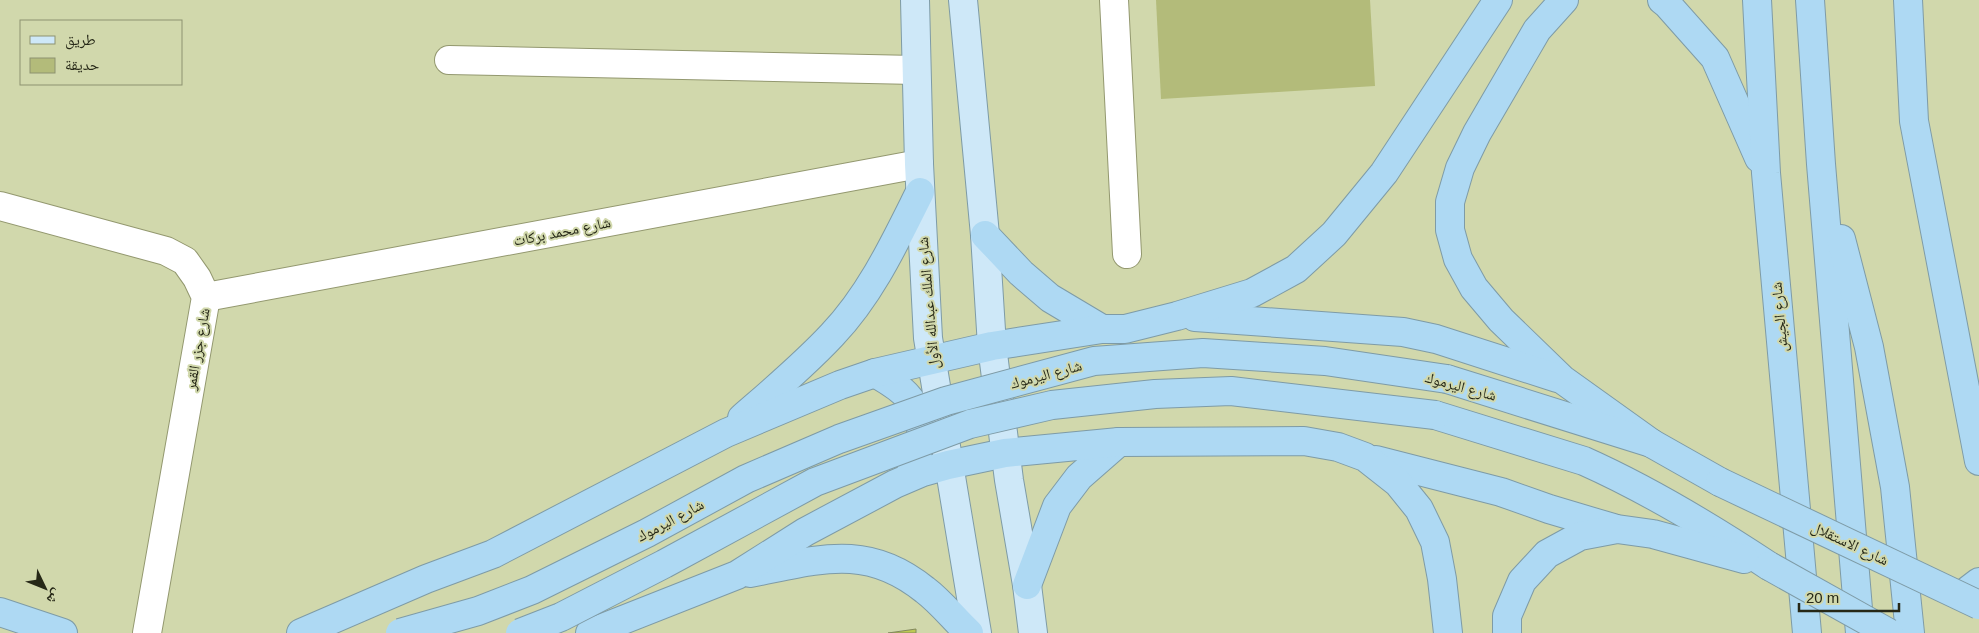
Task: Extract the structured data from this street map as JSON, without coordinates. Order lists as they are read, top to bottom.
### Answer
{
  "streets": {
    "highway": ["شارع الجيش", "شارع اليرموك", "شارع الاستقلال"],
    "main road": ["شارع الملك عبدالله الأول"],
    "street": ["شارع محمد بركات", "شارع جزر القمر"]
  },
  "crossings": [
    ["شارع محمد بركات", "شارع الملك عبدالله الأول"],
    ["شارع محمد بركات", "شارع جزر القمر"],
    ["شارع اليرموك", "شارع الاستقلال"]
  ],
  "legend": ["طريق", "حديقة"],
  "scale_bar": "20 m",
  "north": "bottom right"
}
